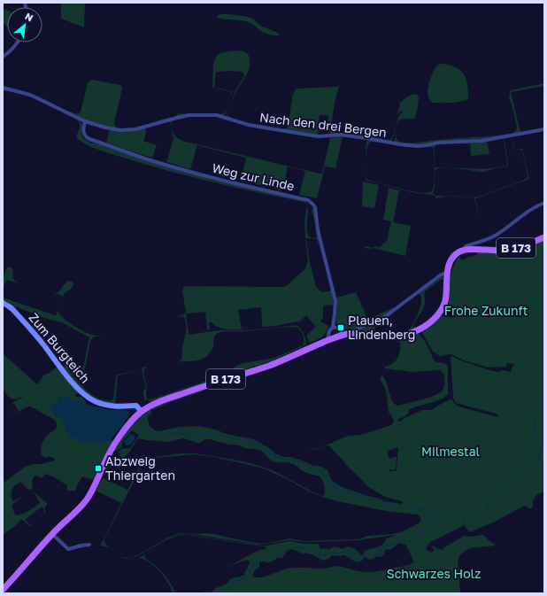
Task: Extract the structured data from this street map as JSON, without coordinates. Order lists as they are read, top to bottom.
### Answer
{
  "streets": {
    "main road": ["B 173"],
    "street": ["Nach den drei Bergen", "Weg zur Linde", "Zum Burgteich"]
  },
  "crossings": [
    ["Nach den drei Bergen", "Weg zur Linde"],
    ["Weg zur Linde", "B 173"],
    ["B 173", "Zum Burgteich"]
  ],
  "parks": ["Frohe Zukunft", "Milmestal", "Schwarzes Holz"],
  "places": {
    "transit": ["Plauen, Lindenberg", "Abzweig Thiergarten"]
  },
  "north": "top right"
}
